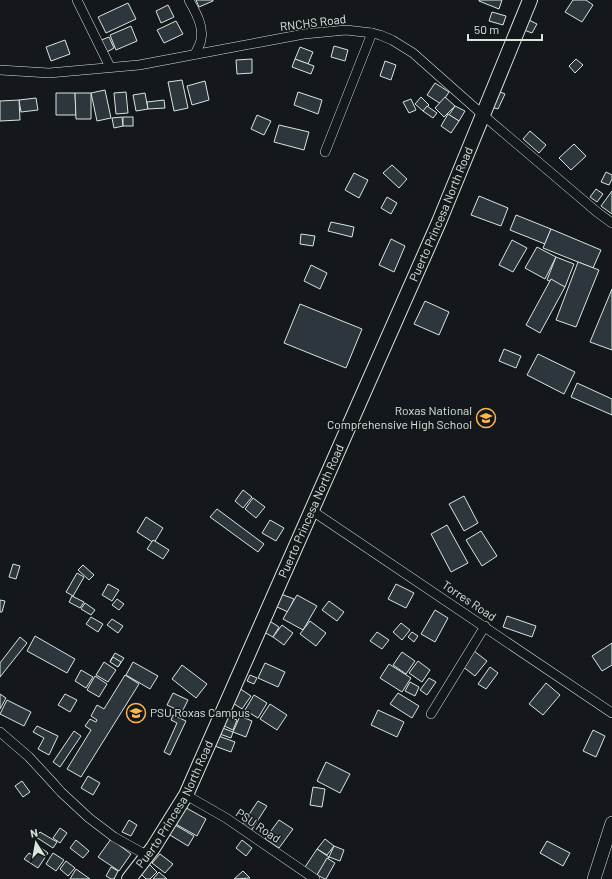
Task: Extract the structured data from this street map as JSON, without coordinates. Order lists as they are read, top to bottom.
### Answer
{
  "streets": {
    "main road": ["Puerto Princesa North Road"],
    "street": ["RNCHS Road", "Torres Road", "PSU Road"]
  },
  "crossings": [
    ["RNCHS Road", "Puerto Princesa North Road"],
    ["Puerto Princesa North Road", "Torres Road"],
    ["Puerto Princesa North Road", "PSU Road"]
  ],
  "places": {
    "school or university": ["Roxas National Comprehensive High School", "PSU Roxas Campus"]
  },
  "scale_bar": "50 m",
  "north": "top"
}
